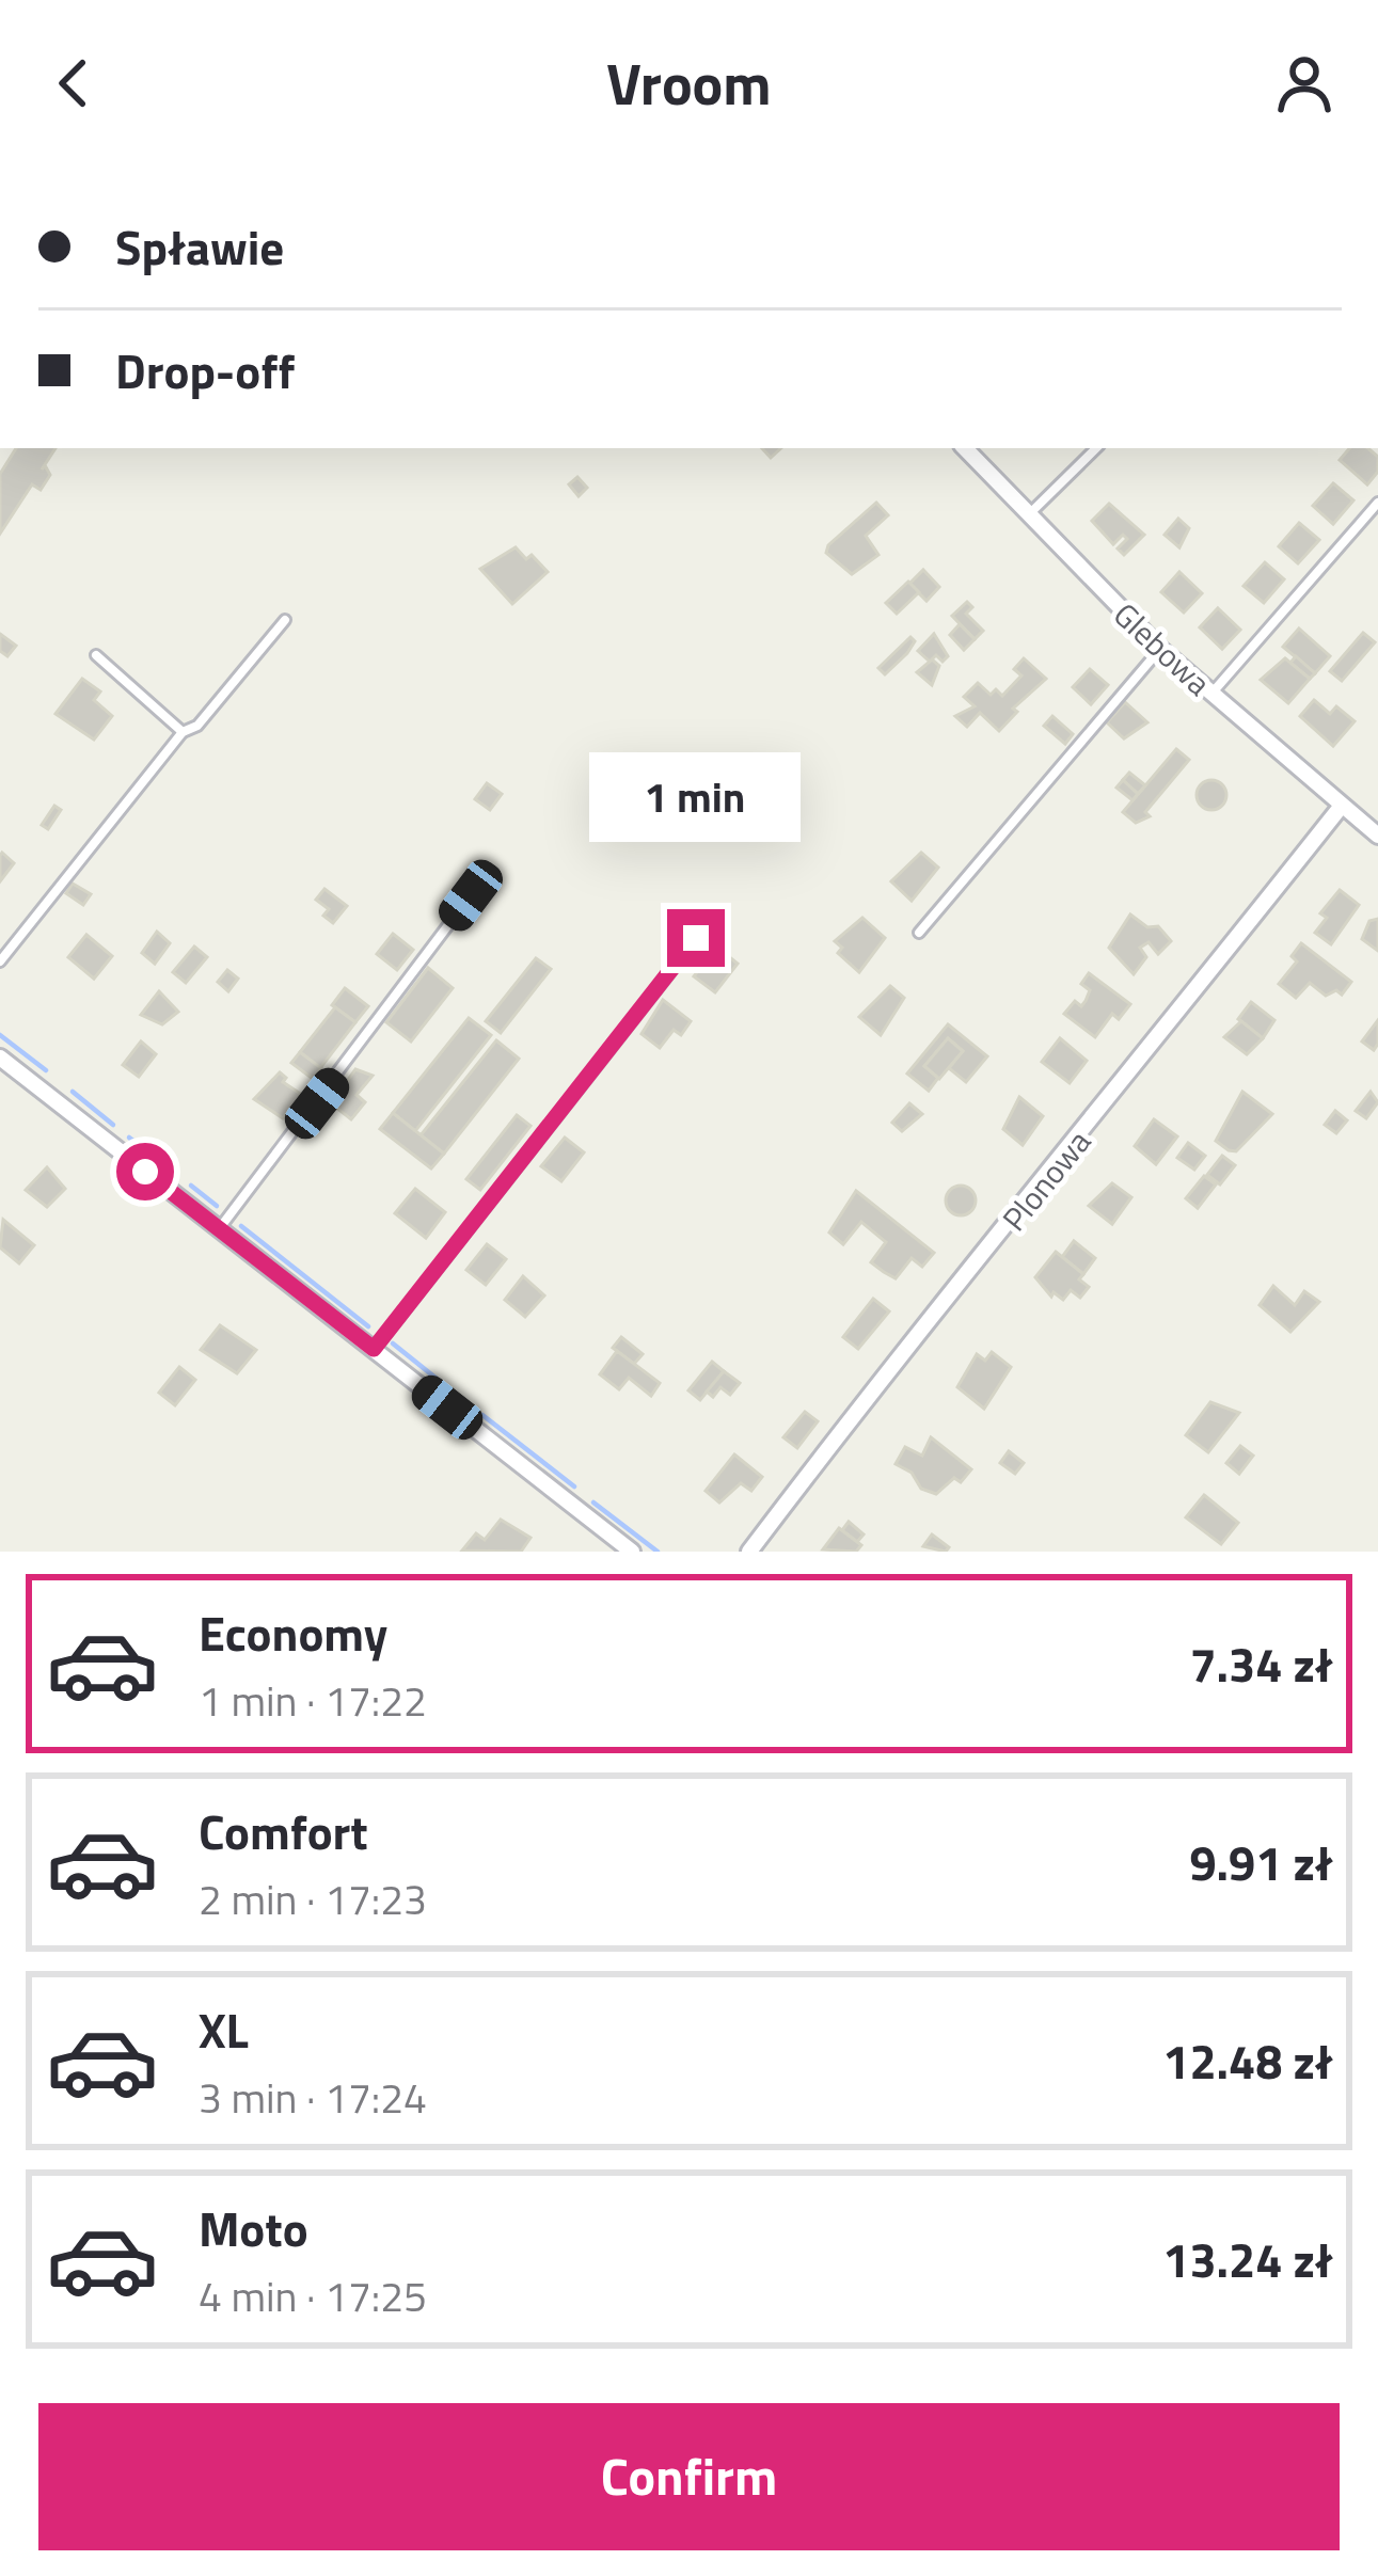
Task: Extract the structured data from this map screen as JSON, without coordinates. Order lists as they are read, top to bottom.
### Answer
{
  "streets": {
    "street": ["Glebowa", "Plonowa"]
  },
  "crossings": [
    ["Glebowa", "Plonowa"]
  ],
  "page": {
    "header": "Vroom",
    "banner": ["Spławie", "Drop-off"],
    "bubble": "1 min",
    "list": [
      {
        "name": "Economy",
        "note": "1 min · 17:22",
        "value": "7.34 zł"
      },
      {
        "name": "Comfort",
        "note": "2 min · 17:23",
        "value": "9.91 zł"
      },
      {
        "name": "XL",
        "note": "3 min · 17:24",
        "value": "12.48 zł"
      },
      {
        "name": "Moto",
        "note": "4 min · 17:25",
        "value": "13.24 zł"
      }
    ],
    "buttons": "Confirm"
  }
}
